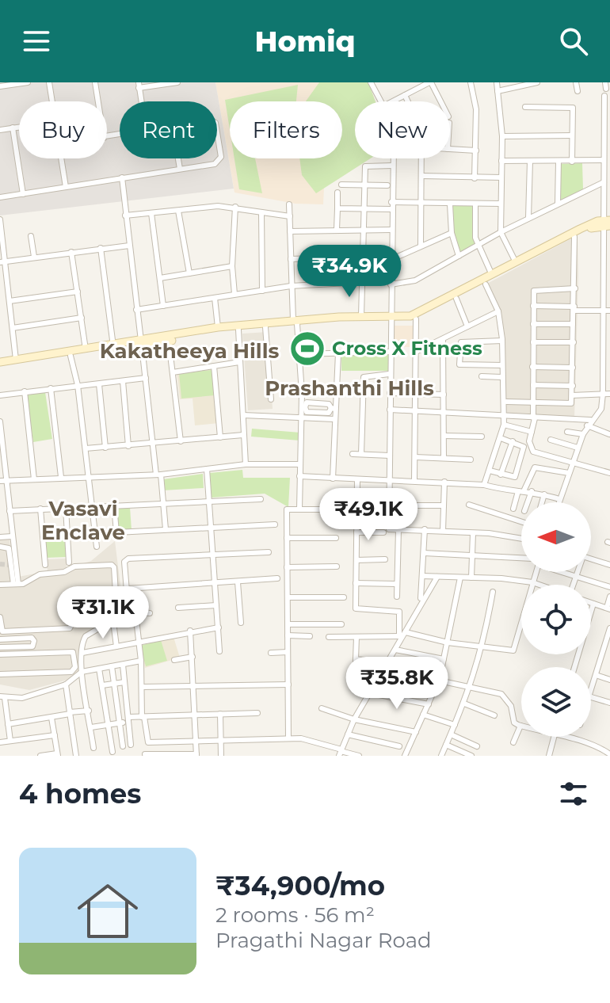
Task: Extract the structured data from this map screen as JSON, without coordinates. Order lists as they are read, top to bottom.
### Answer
{
  "districts": ["Kakatheeya Hills", "Prashanthi Hills", "Vasavi Enclave"],
  "places": {
    "sports": ["Cross X Fitness"]
  },
  "north": "left",
  "page": {
    "header": "Homiq",
    "chip": [
      "Buy",
      "Rent",
      "Filters",
      "New"
    ],
    "price": [
      "₹34.9K",
      "₹49.1K",
      "₹31.1K",
      "₹35.8K"
    ],
    "heading": "4 homes",
    "list": [
      {
        "name": "₹34,900/mo",
        "note": "2 rooms · 56 m² · Pragathi Nagar Road"
      }
    ]
  }
}
